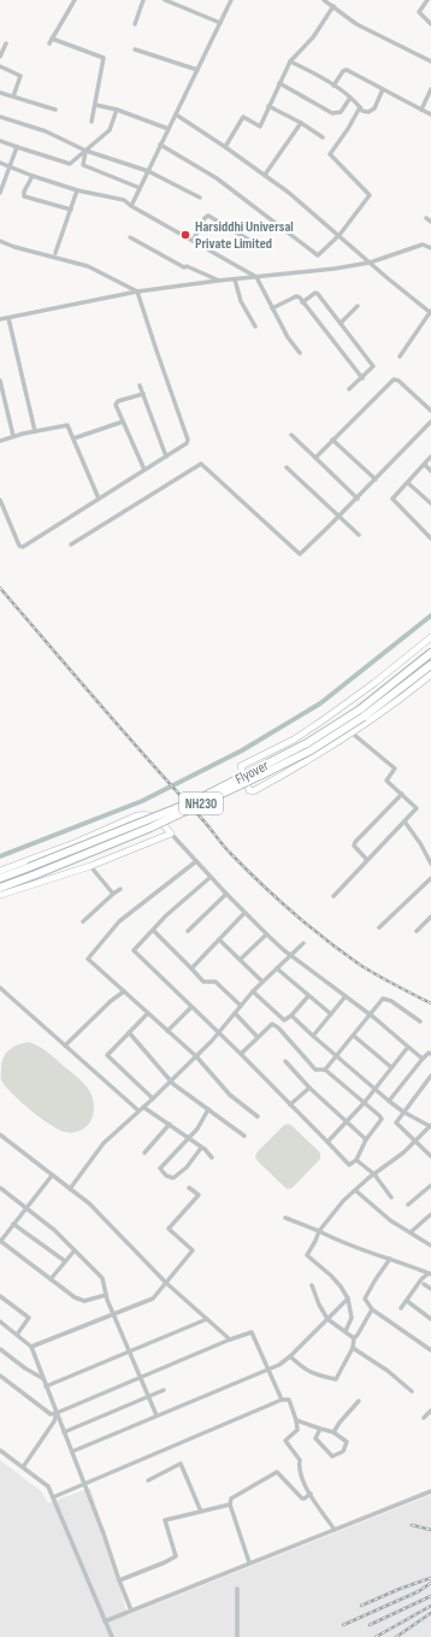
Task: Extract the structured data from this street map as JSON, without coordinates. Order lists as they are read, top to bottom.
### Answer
{
  "streets": {
    "highway": ["Flyover", "NH230"]
  },
  "places": ["Harsiddhi Universal Private Limited"]
}
